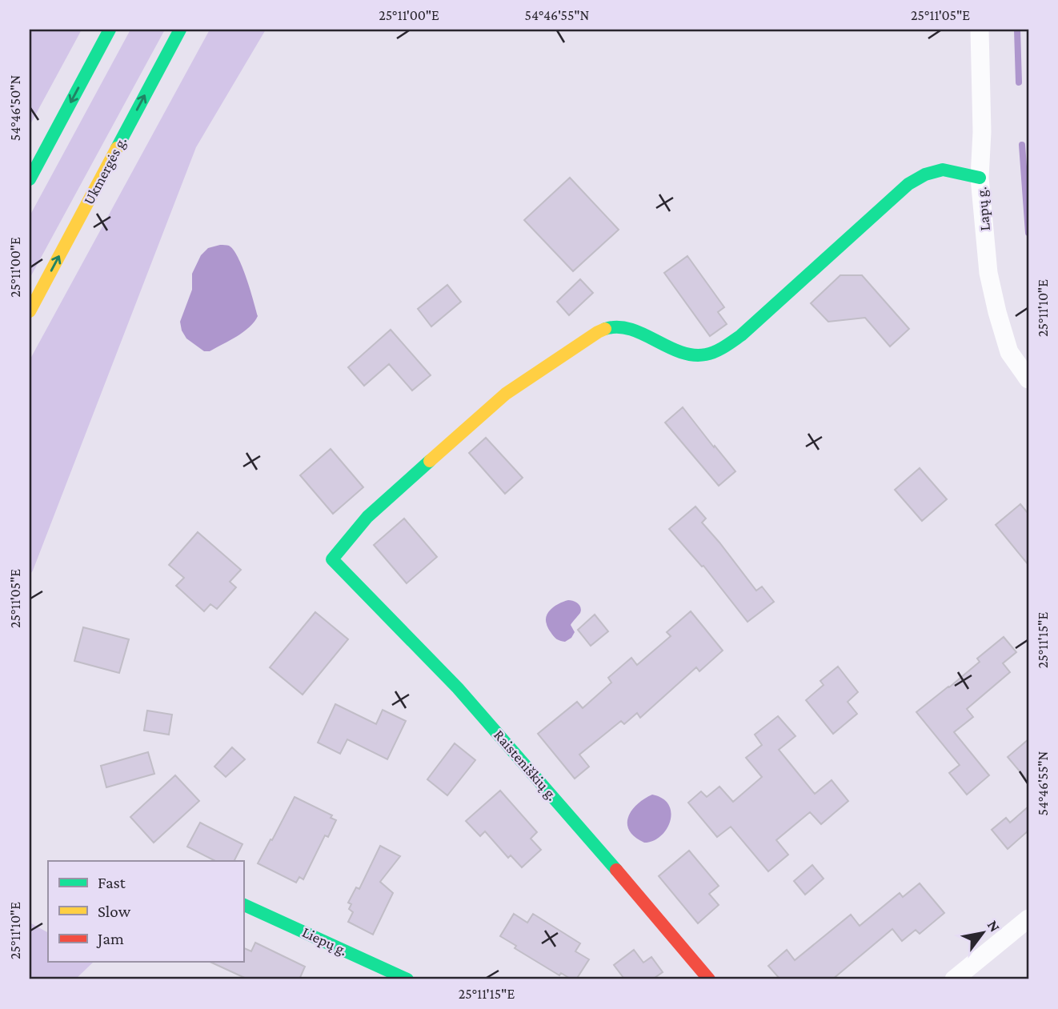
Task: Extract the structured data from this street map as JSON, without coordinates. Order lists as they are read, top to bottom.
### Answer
{
  "streets": {
    "main road": ["Ukmergės g.", "Raisteniškių g.", "Liepų g."],
    "street": ["Lapų g."]
  },
  "crossings": [
    ["Lapų g.", "Raisteniškių g."]
  ],
  "legend": ["Fast", "Slow", "Jam"],
  "north": "top right",
  "coordinates": [
    "25°11'00\"E",
    "54°46'55\"N",
    "25°11'05\"E",
    "54°46'50\"N",
    "25°11'10\"E",
    "25°11'15\"E"
  ]
}
